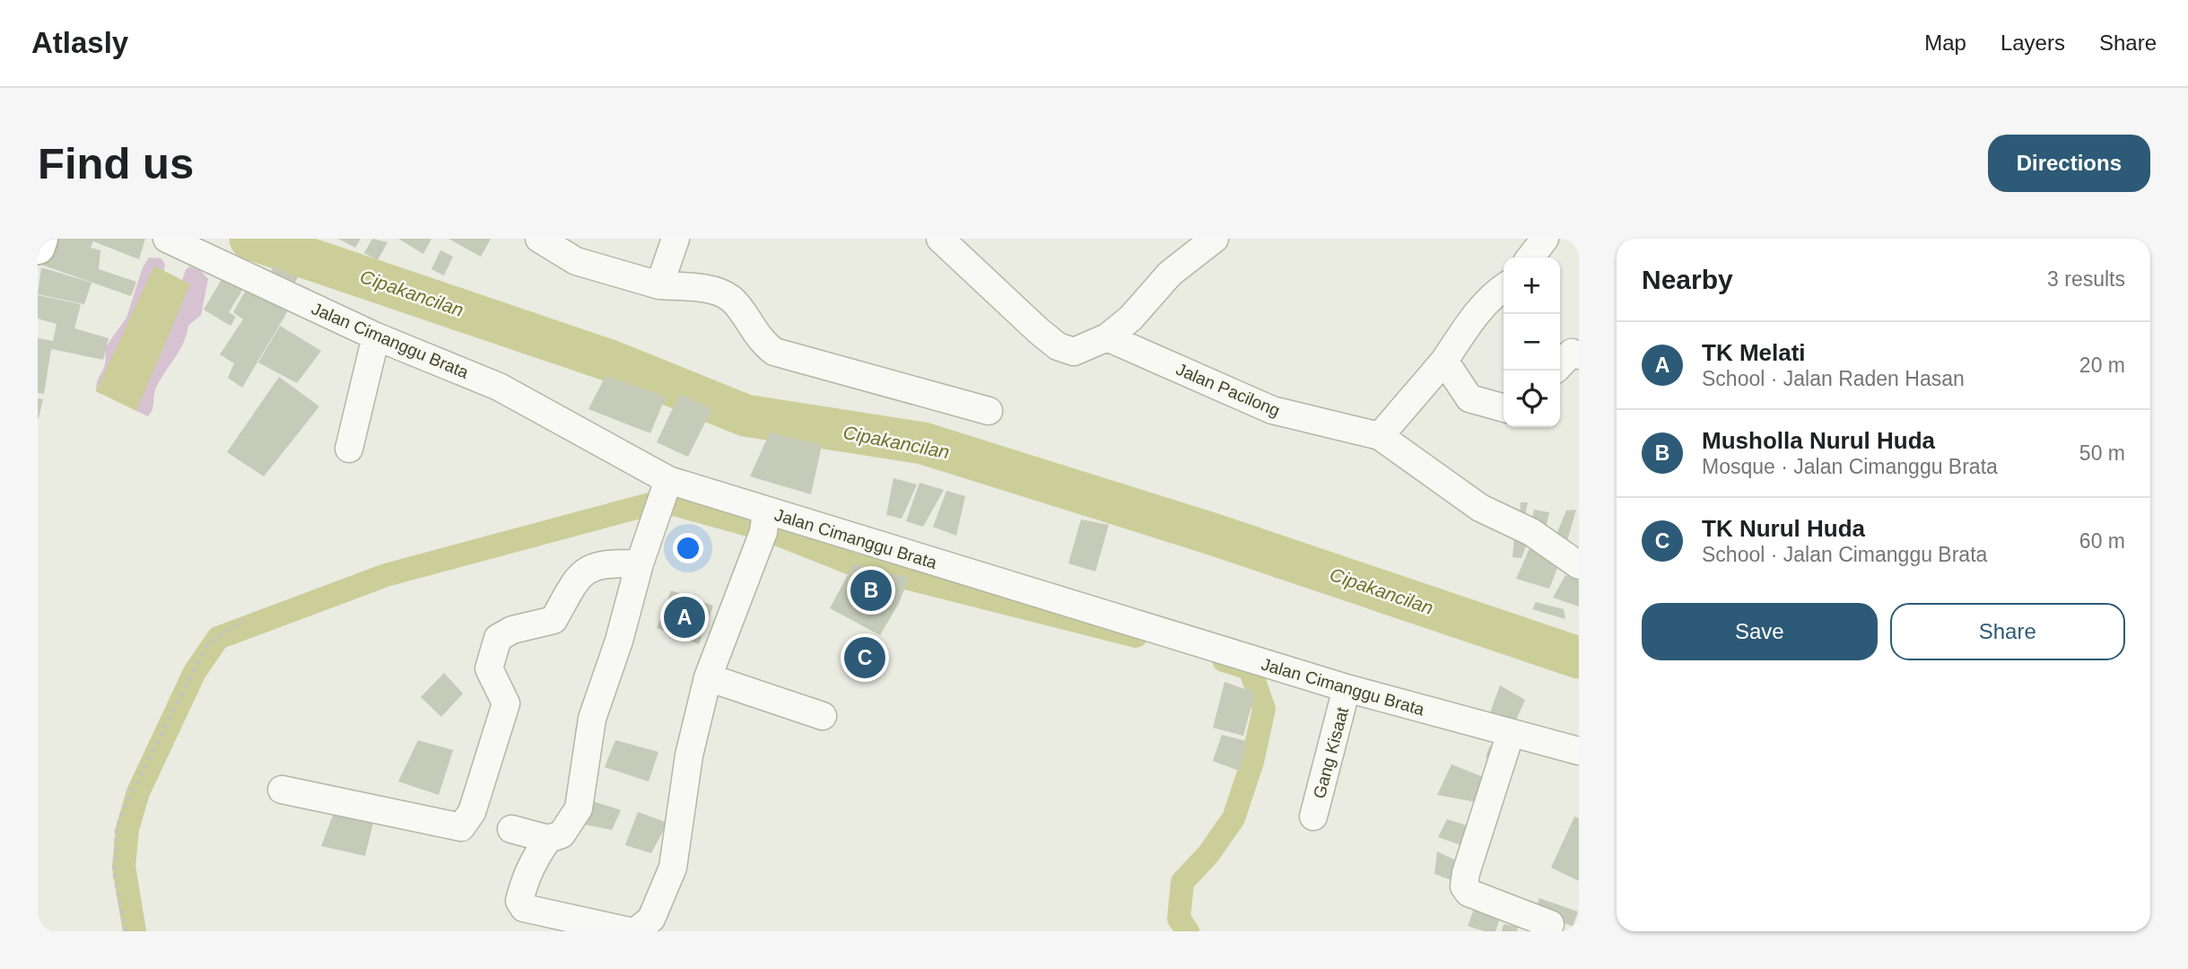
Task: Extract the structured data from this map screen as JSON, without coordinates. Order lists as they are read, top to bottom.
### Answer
{
  "streets": {
    "street": ["Jalan Cimanggu Brata", "Jalan Pacilong", "Gang Kisaat"]
  },
  "crossings": [
    ["Jalan Cimanggu Brata", "Gang Kisaat"]
  ],
  "water": ["Cipakancilan"],
  "page": {
    "header": "Atlasly",
    "nav": ["Map", "Layers", "Share"],
    "buttons": [
      "Directions",
      ["Save", "Share"]
    ],
    "title": "Find us",
    "heading": ["Nearby", "3 results"],
    "map_buttons": ["+", "−"],
    "list": [
      {
        "mark": "A",
        "name": "TK Melati",
        "note": "School · Jalan Raden Hasan",
        "value": "20 m"
      },
      {
        "mark": "B",
        "name": "Musholla Nurul Huda",
        "note": "Mosque · Jalan Cimanggu Brata",
        "value": "50 m"
      },
      {
        "mark": "C",
        "name": "TK Nurul Huda",
        "note": "School · Jalan Cimanggu Brata",
        "value": "60 m"
      }
    ],
    "pins": ["B", "A", "C"]
  }
}
